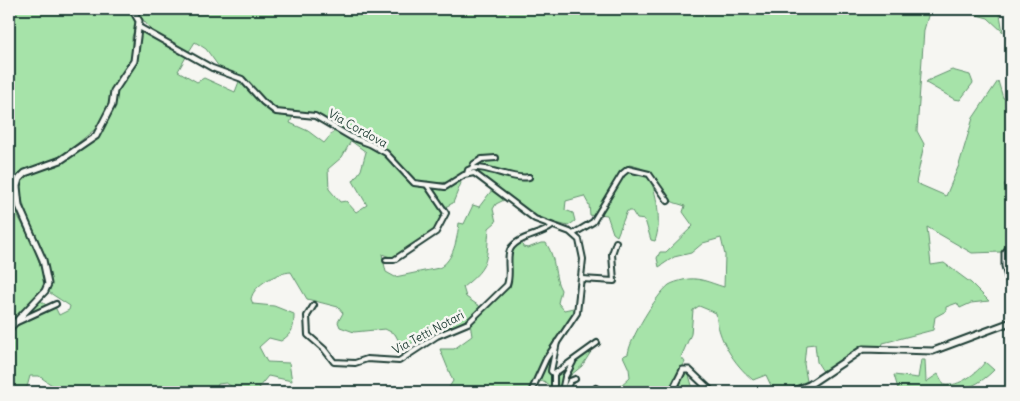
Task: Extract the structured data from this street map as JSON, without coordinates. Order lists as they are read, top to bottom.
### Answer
{
  "streets": {
    "street": ["Via Cordova", "Via Tetti Notari"]
  }
}
